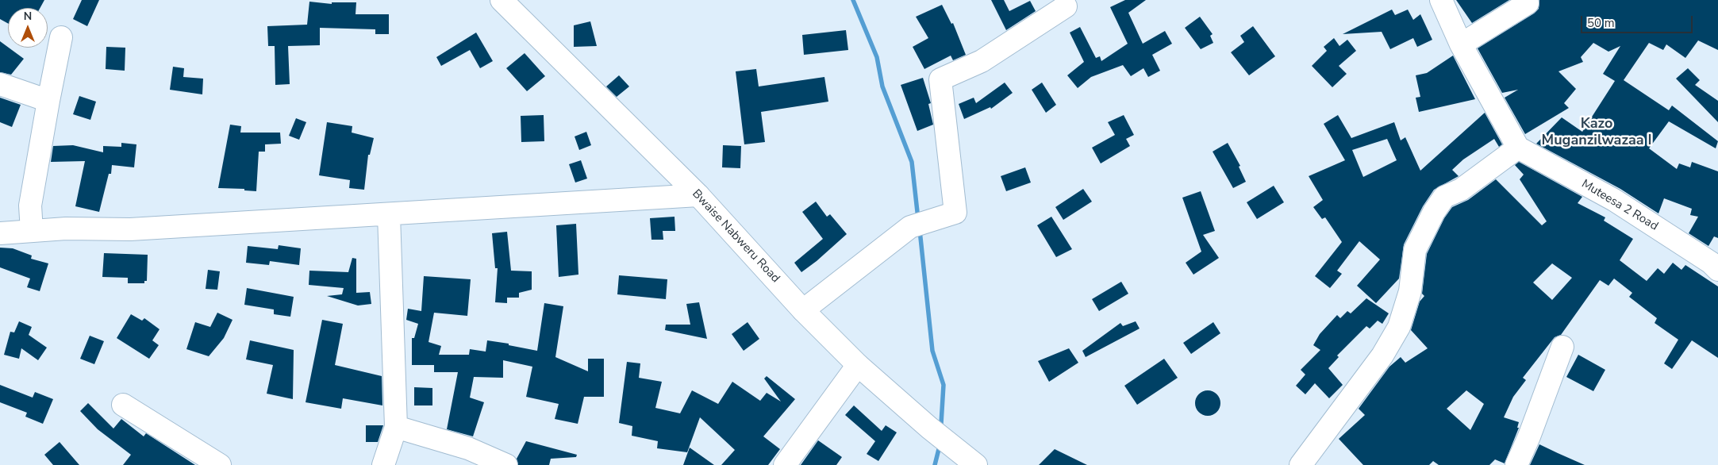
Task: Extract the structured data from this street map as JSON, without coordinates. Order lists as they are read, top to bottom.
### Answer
{
  "streets": {
    "street": ["Muteesa 2 Road", "Bwaise Nabweru Road"]
  },
  "districts": ["Kazo Muganzilwazaa I"],
  "scale_bar": "50 m",
  "north": "top"
}
